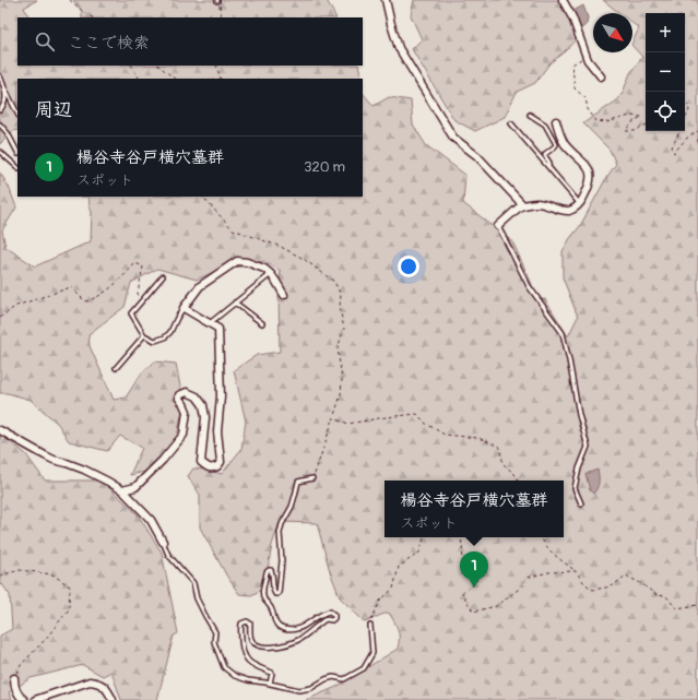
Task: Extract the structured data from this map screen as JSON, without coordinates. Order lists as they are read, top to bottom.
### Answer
{
  "north": "bottom right",
  "page": {
    "map_buttons": ["+", "−"],
    "search": "ここで検索",
    "heading": "周辺",
    "list": [
      {
        "mark": "1",
        "name": "楊谷寺谷戸横穴墓群",
        "note": "スポット",
        "value": "320 m"
      }
    ],
    "popup": ["楊谷寺谷戸横穴墓群", "スポット"],
    "pins": "1"
  }
}
